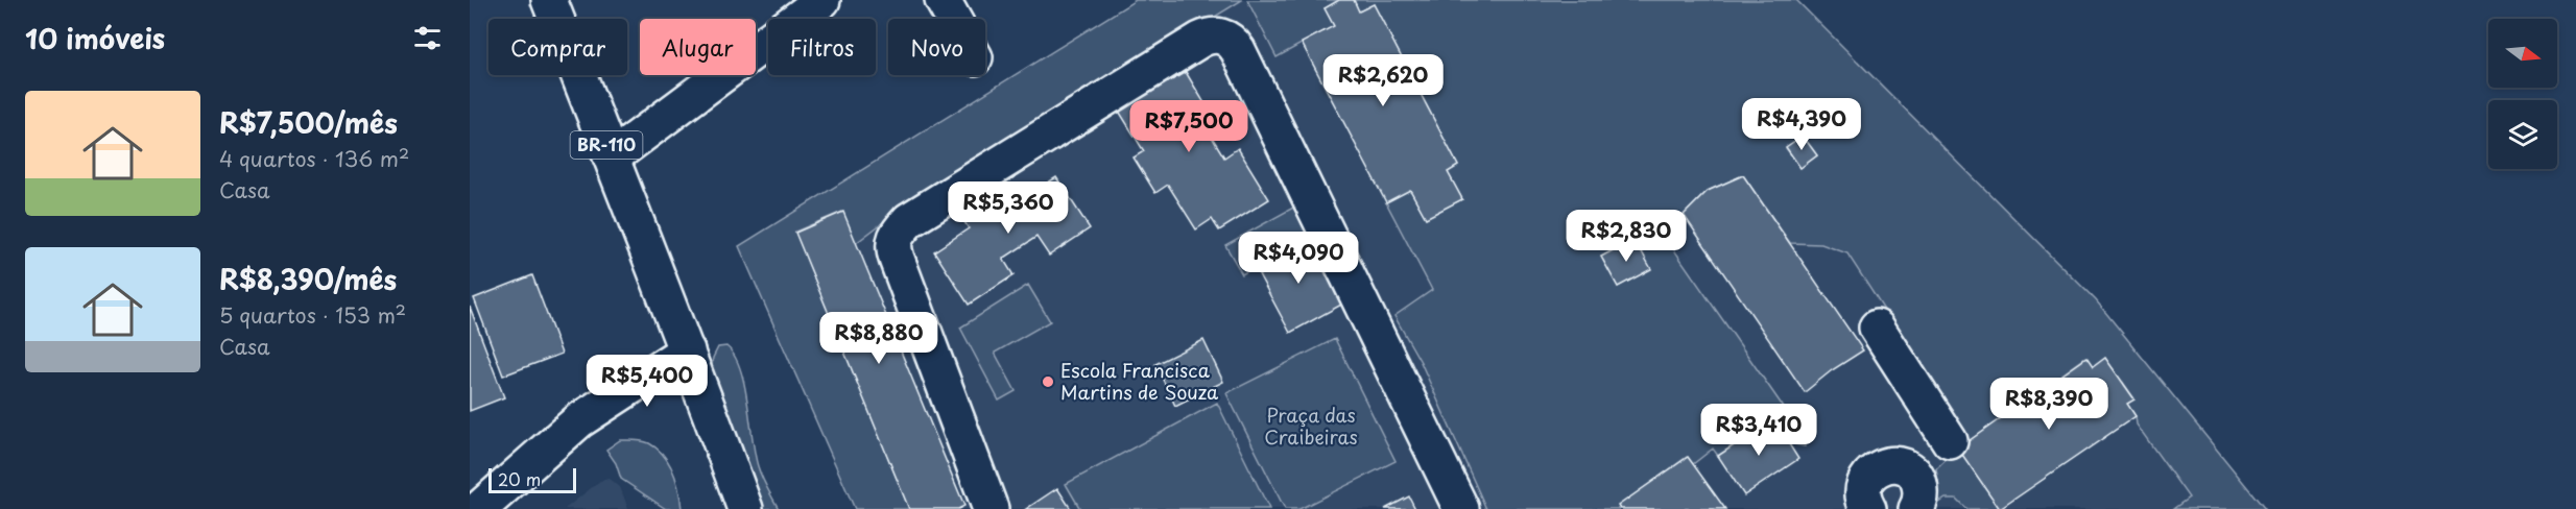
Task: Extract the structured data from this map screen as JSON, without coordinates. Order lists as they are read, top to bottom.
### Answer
{
  "streets": {
    "street": ["BR-110"]
  },
  "parks": ["Praça das Craibeiras"],
  "places": ["Escola Francisca Martins de Souza"],
  "scale_bar": "20 m",
  "north": "right",
  "page": {
    "heading": "10 imóveis",
    "chip": [
      "Comprar",
      "Alugar",
      "Filtros",
      "Novo"
    ],
    "price": [
      "R$2,620",
      "R$4,390",
      "R$7,500",
      "R$5,360",
      "R$2,830",
      "R$4,090",
      "R$8,880",
      "R$5,400",
      "R$8,390",
      "R$3,410"
    ],
    "list": [
      {
        "name": "R$7,500/mês",
        "note": "4 quartos · 136 m² · Casa"
      },
      {
        "name": "R$8,390/mês",
        "note": "5 quartos · 153 m² · Casa"
      }
    ],
    "scale": "20 m"
  }
}
